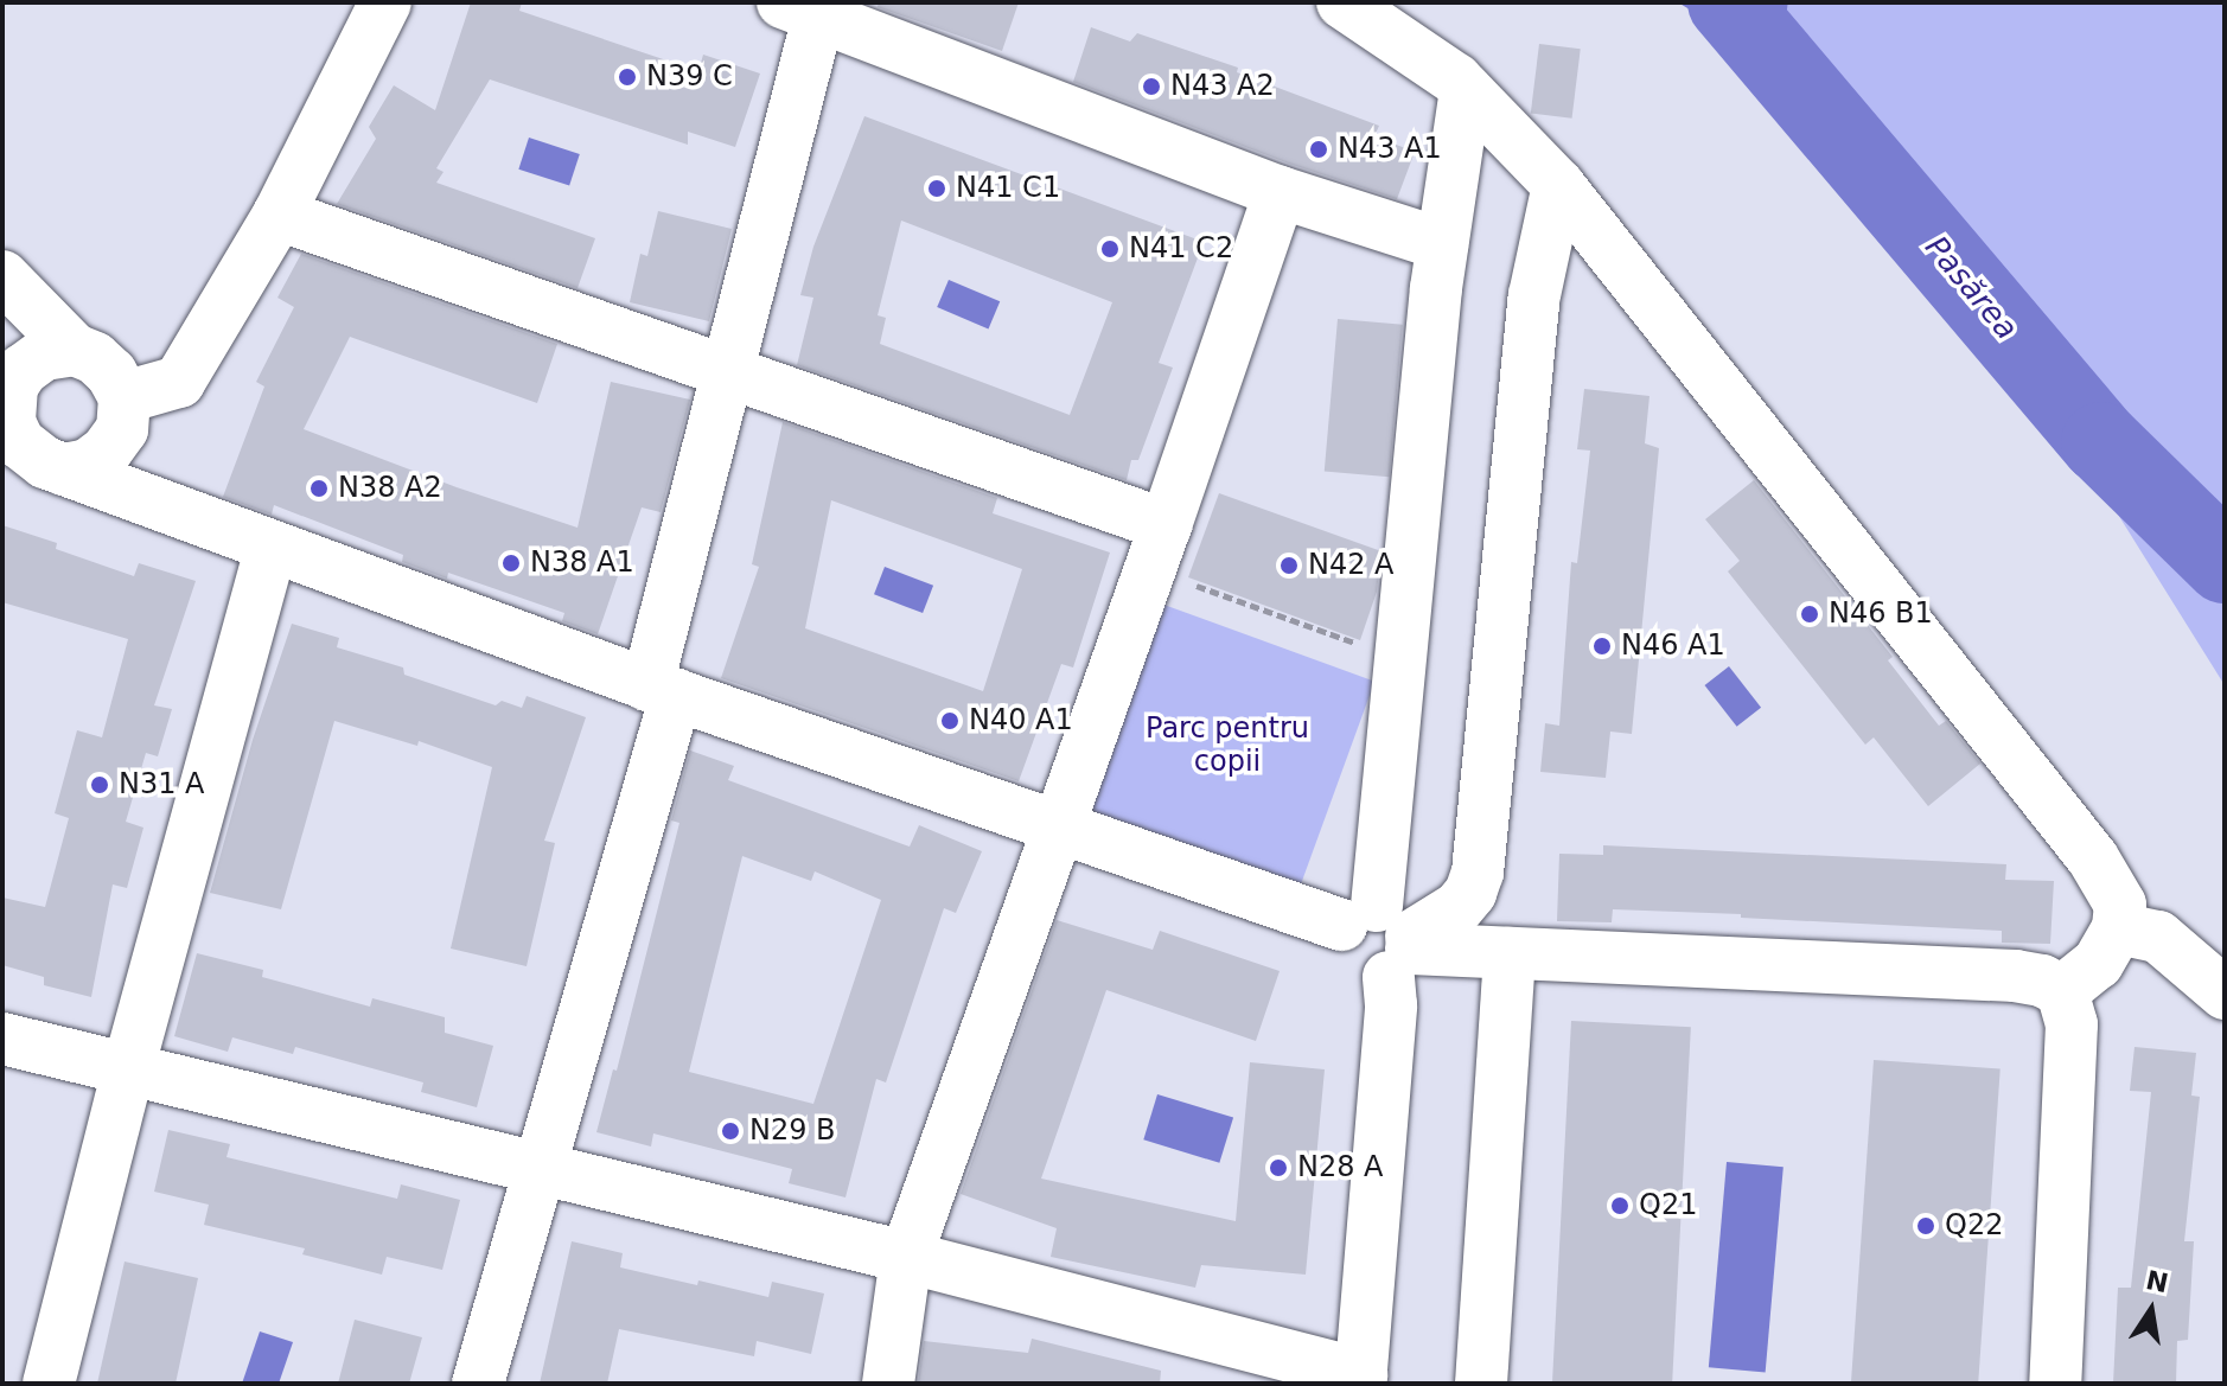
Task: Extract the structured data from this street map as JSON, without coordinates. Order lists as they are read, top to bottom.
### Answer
{
  "water": ["Pasărea"],
  "parks": ["Parc pentru copii"],
  "places": [
    "N39 C",
    "N43 A2",
    "N43 A1",
    "N41 C1",
    "N41 C2",
    "N38 A2",
    "N38 A1",
    "N42 A",
    "N46 B1",
    "N46 A1",
    "N40 A1",
    "N31 A",
    "N29 B",
    "N28 A",
    "Q21",
    "Q22"
  ],
  "north": "top"
}
